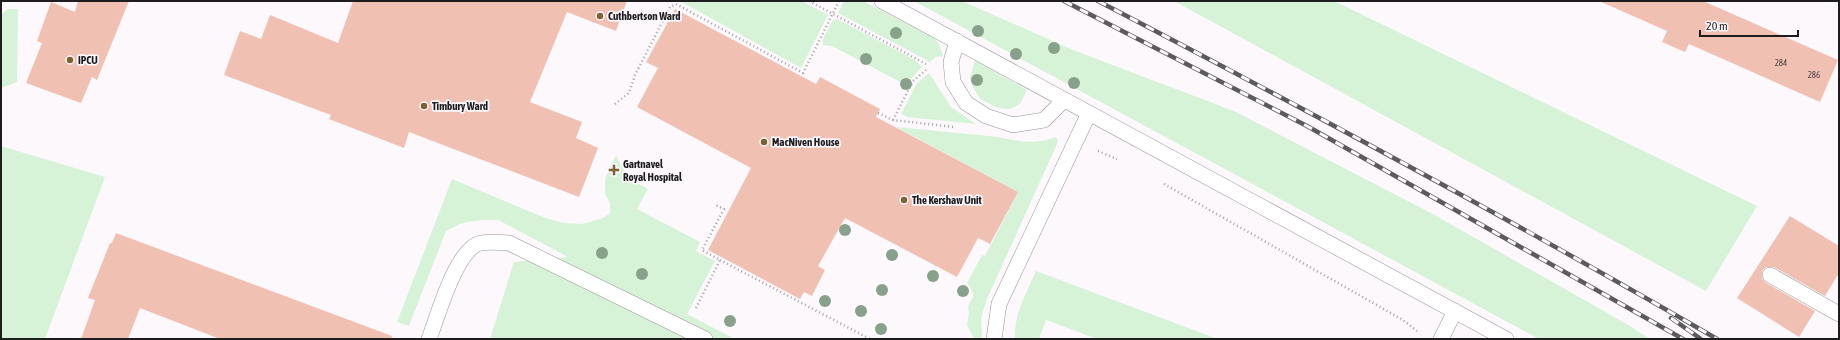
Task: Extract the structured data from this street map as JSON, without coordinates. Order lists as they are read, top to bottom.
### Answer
{
  "places": {
    "other": [
      "Cuthbertson Ward",
      "IPCU",
      "Timbury Ward",
      "MacNiven House",
      "The Kershaw Unit"
    ],
    "health": ["Gartnavel Royal Hospital"]
  },
  "house_numbers": ["284", "286"],
  "scale_bar": "20 m"
}
